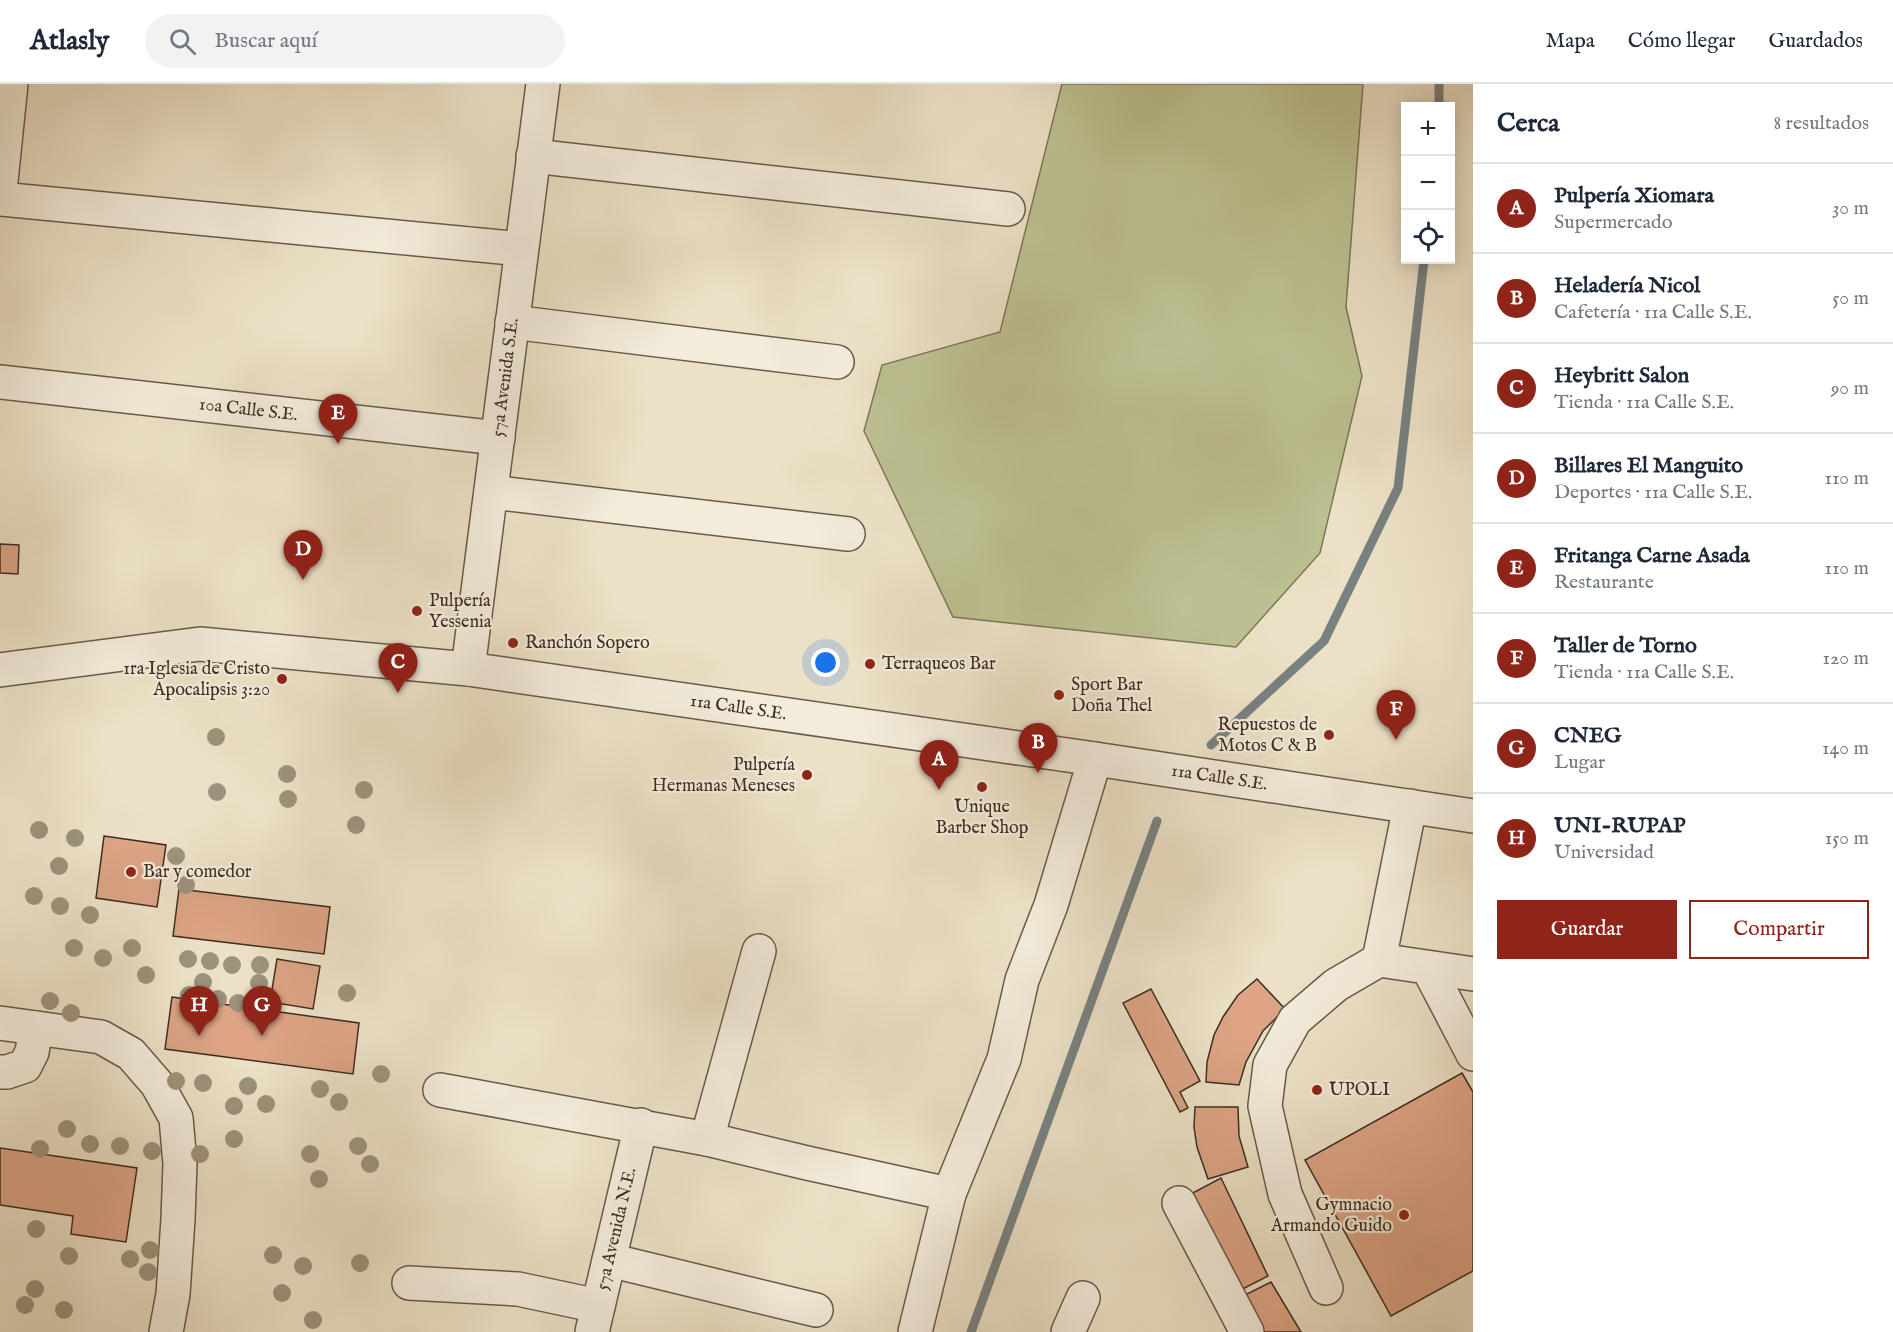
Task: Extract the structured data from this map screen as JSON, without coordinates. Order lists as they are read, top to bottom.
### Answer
{
  "streets": {
    "street": [
      "57a Avenida S.E.",
      "10a Calle S.E.",
      "11a Calle S.E.",
      "57a Avenida N.E."
    ]
  },
  "crossings": [
    ["57a Avenida S.E.", "10a Calle S.E."],
    ["57a Avenida S.E.", "11a Calle S.E."]
  ],
  "places": [
    "Pulpería Yessenia",
    "Ranchón Sopero",
    "Terraqueos Bar",
    "1ra Iglesia de Cristo Apocalipsis 3:20",
    "Sport Bar Doña Thel",
    "Repuestos de Motos C & B",
    "Pulpería Hermanas Meneses",
    "Unique Barber Shop",
    "Bar y comedor",
    "UPOLI",
    "Gymnacio Armando Guido"
  ],
  "page": {
    "header": "Atlasly",
    "search": "Buscar aquí",
    "nav": ["Mapa", "Cómo llegar", "Guardados"],
    "heading": ["Cerca", "8 resultados"],
    "map_buttons": ["+", "−"],
    "list": [
      {
        "mark": "A",
        "name": "Pulpería Xiomara",
        "note": "Supermercado",
        "value": "30 m"
      },
      {
        "mark": "B",
        "name": "Heladería Nicol",
        "note": "Cafetería · 11a Calle S.E.",
        "value": "50 m"
      },
      {
        "mark": "C",
        "name": "Heybritt Salon",
        "note": "Tienda · 11a Calle S.E.",
        "value": "90 m"
      },
      {
        "mark": "D",
        "name": "Billares El Manguito",
        "note": "Deportes · 11a Calle S.E.",
        "value": "110 m"
      },
      {
        "mark": "E",
        "name": "Fritanga Carne Asada",
        "note": "Restaurante",
        "value": "110 m"
      },
      {
        "mark": "F",
        "name": "Taller de Torno",
        "note": "Tienda · 11a Calle S.E.",
        "value": "120 m"
      },
      {
        "mark": "G",
        "name": "CNEG",
        "note": "Lugar",
        "value": "140 m"
      },
      {
        "mark": "H",
        "name": "UNI-RUPAP",
        "note": "Universidad",
        "value": "150 m"
      }
    ],
    "pins": [
      "E",
      "D",
      "C",
      "F",
      "B",
      "A",
      "G",
      "H"
    ],
    "buttons": ["Guardar", "Compartir"]
  }
}
